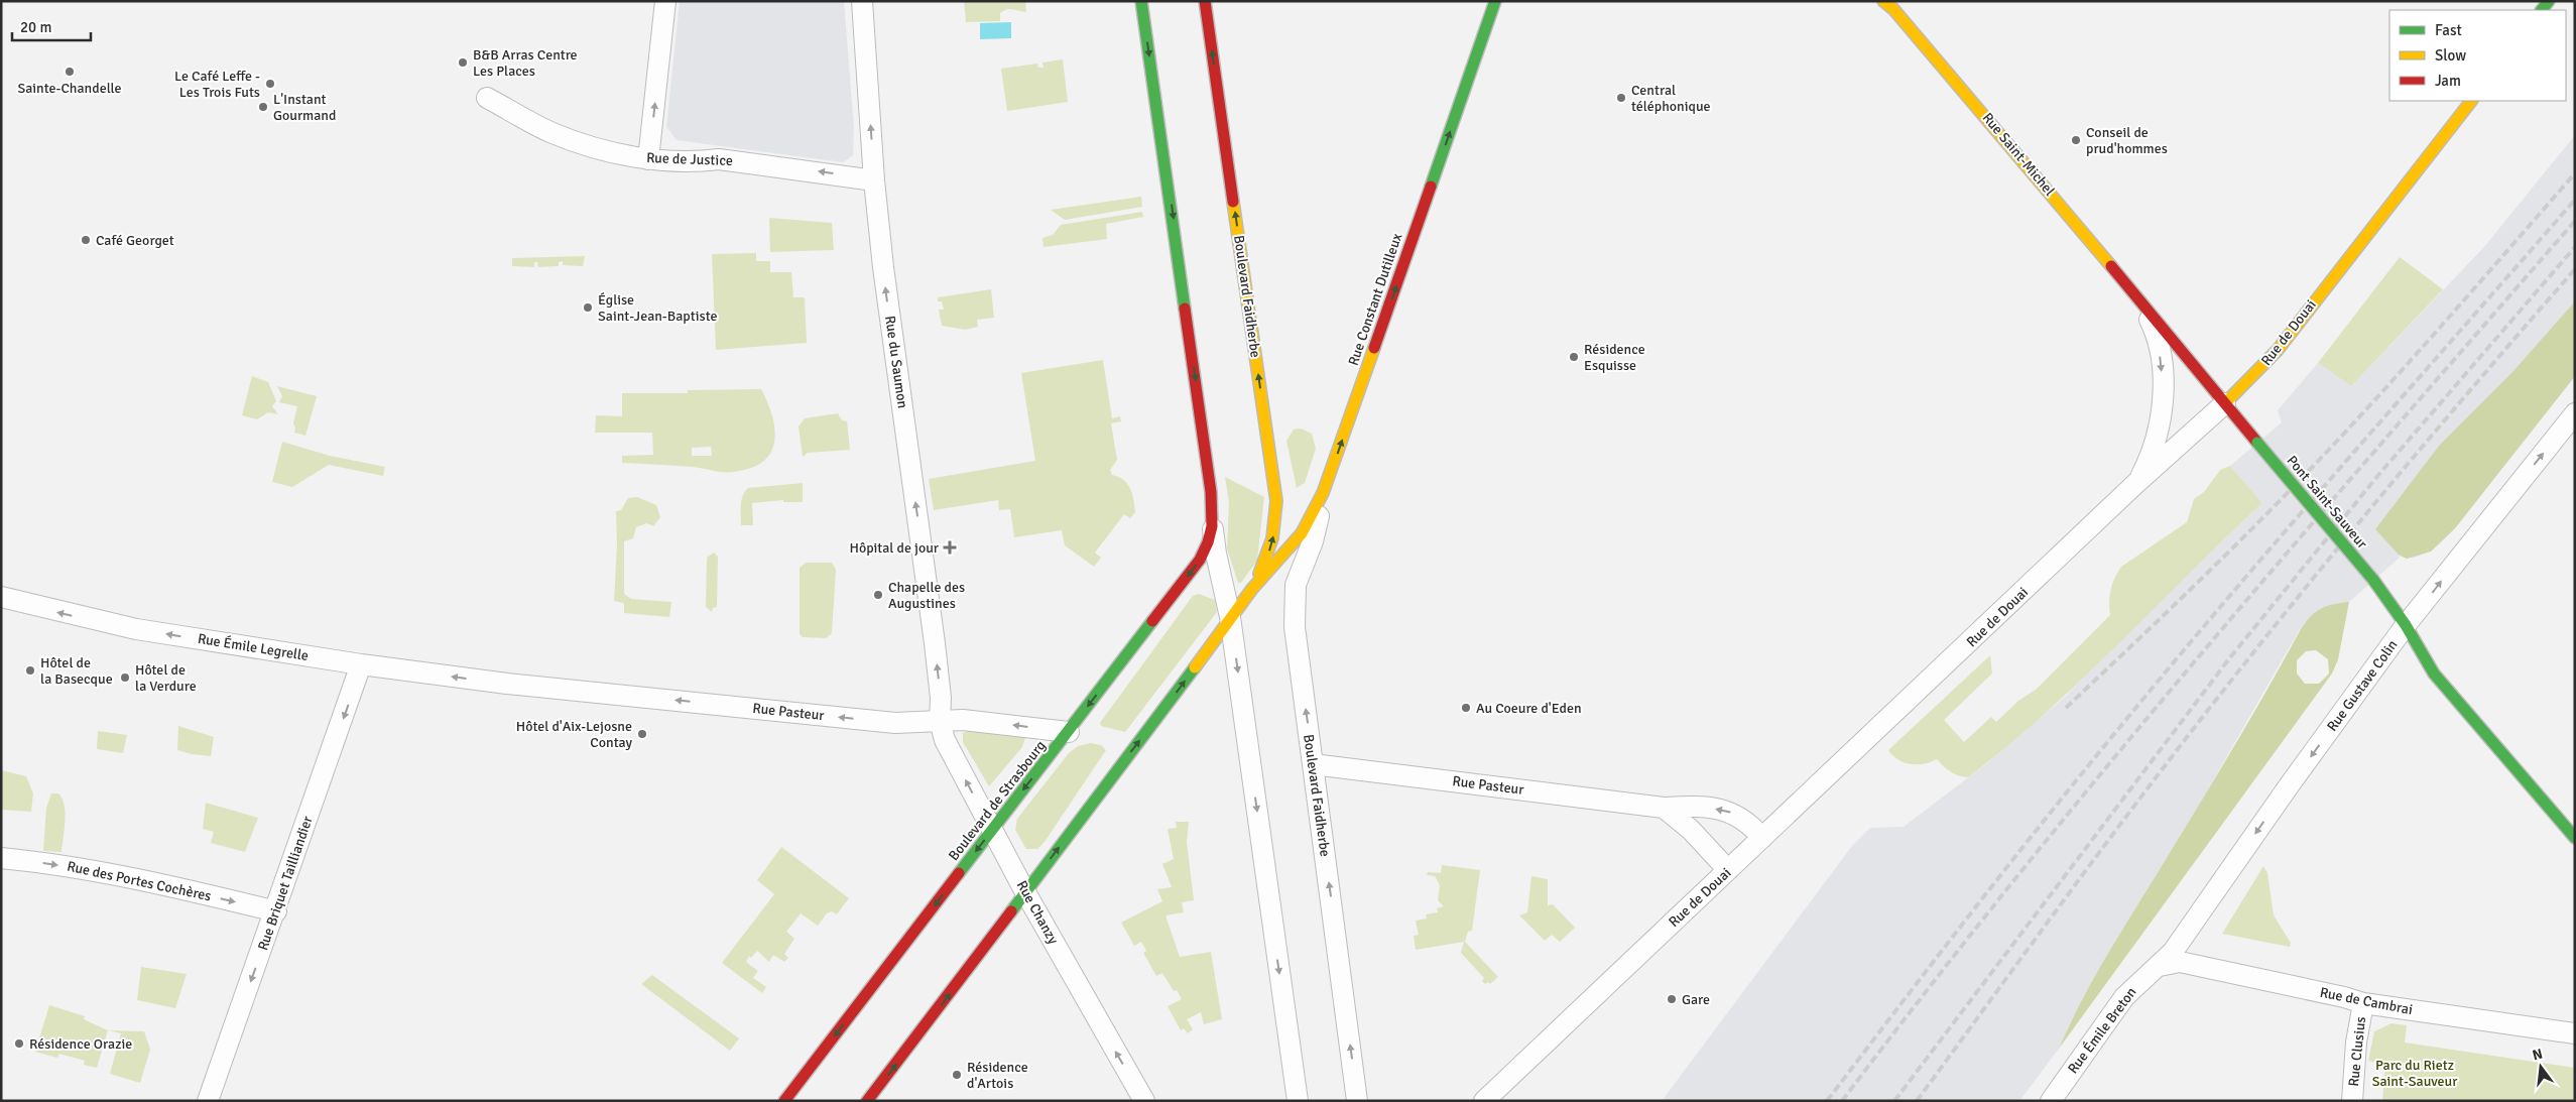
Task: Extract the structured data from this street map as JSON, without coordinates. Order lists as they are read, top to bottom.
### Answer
{
  "streets": {
    "main road": [
      "Rue Saint-Michel",
      "Boulevard Faidherbe",
      "Rue Constant Dutilleux",
      "Rue de Douai",
      "Pont Saint-Sauveur",
      "Boulevard de Strasbourg"
    ],
    "street": [
      "Rue de Justice",
      "Rue du Saumon",
      "Rue Émile Legrelle",
      "Rue Gustave Colin",
      "Rue Pasteur",
      "Rue des Portes Cochères",
      "Rue Briquet Tailliandier",
      "Rue Chanzy",
      "Rue de Cambrai",
      "Rue Émile Breton",
      "Rue Clusius"
    ]
  },
  "crossings": [
    ["Rue Saint-Michel", "Rue de Douai"],
    ["Rue Saint-Michel", "Pont Saint-Sauveur"],
    ["Rue de Justice", "Rue du Saumon"],
    ["Boulevard Faidherbe", "Rue Constant Dutilleux"],
    ["Boulevard Faidherbe", "Rue Pasteur"],
    ["Rue de Douai", "Rue Pasteur"],
    ["Rue du Saumon", "Rue Pasteur"],
    ["Rue du Saumon", "Rue Chanzy"],
    ["Pont Saint-Sauveur", "Rue Gustave Colin"],
    ["Rue Émile Legrelle", "Rue Pasteur"],
    ["Rue Émile Legrelle", "Rue Briquet Tailliandier"],
    ["Rue Gustave Colin", "Rue de Cambrai"],
    ["Rue Gustave Colin", "Rue Émile Breton"],
    ["Rue Pasteur", "Boulevard de Strasbourg"],
    ["Rue Pasteur", "Rue Chanzy"],
    ["Boulevard de Strasbourg", "Rue Chanzy"],
    ["Rue des Portes Cochères", "Rue Briquet Tailliandier"],
    ["Rue de Cambrai", "Rue Émile Breton"],
    ["Rue de Cambrai", "Rue Clusius"]
  ],
  "one_way": [
    "Rue de Justice",
    "Rue Constant Dutilleux",
    "Rue du Saumon",
    "Rue Émile Legrelle",
    "Rue Pasteur",
    "Rue des Portes Cochères",
    "Rue Briquet Tailliandier",
    "Rue Chanzy"
  ],
  "parks": ["Parc du Rietz Saint-Sauveur"],
  "places": {
    "other": [
      "B&B Arras Centre Les Places",
      "Sainte-Chandelle",
      "Le Café Leffe - Les Trois Futs",
      "Central téléphonique",
      "L'Instant Gourmand",
      "Conseil de prud'hommes",
      "Café Georget",
      "Église Saint-Jean-Baptiste",
      "Résidence Esquisse",
      "Chapelle des Augustines",
      "Hôtel de la Basecque",
      "Hôtel de la Verdure",
      "Au Coeure d'Eden",
      "Hôtel d'Aix-Lejosne Contay",
      "Gare",
      "Résidence Orazie",
      "Résidence d'Artois"
    ],
    "health": ["Hôpital de jour"]
  },
  "legend": ["Fast", "Slow", "Jam"],
  "scale_bar": "20 m",
  "north": "top"
}
